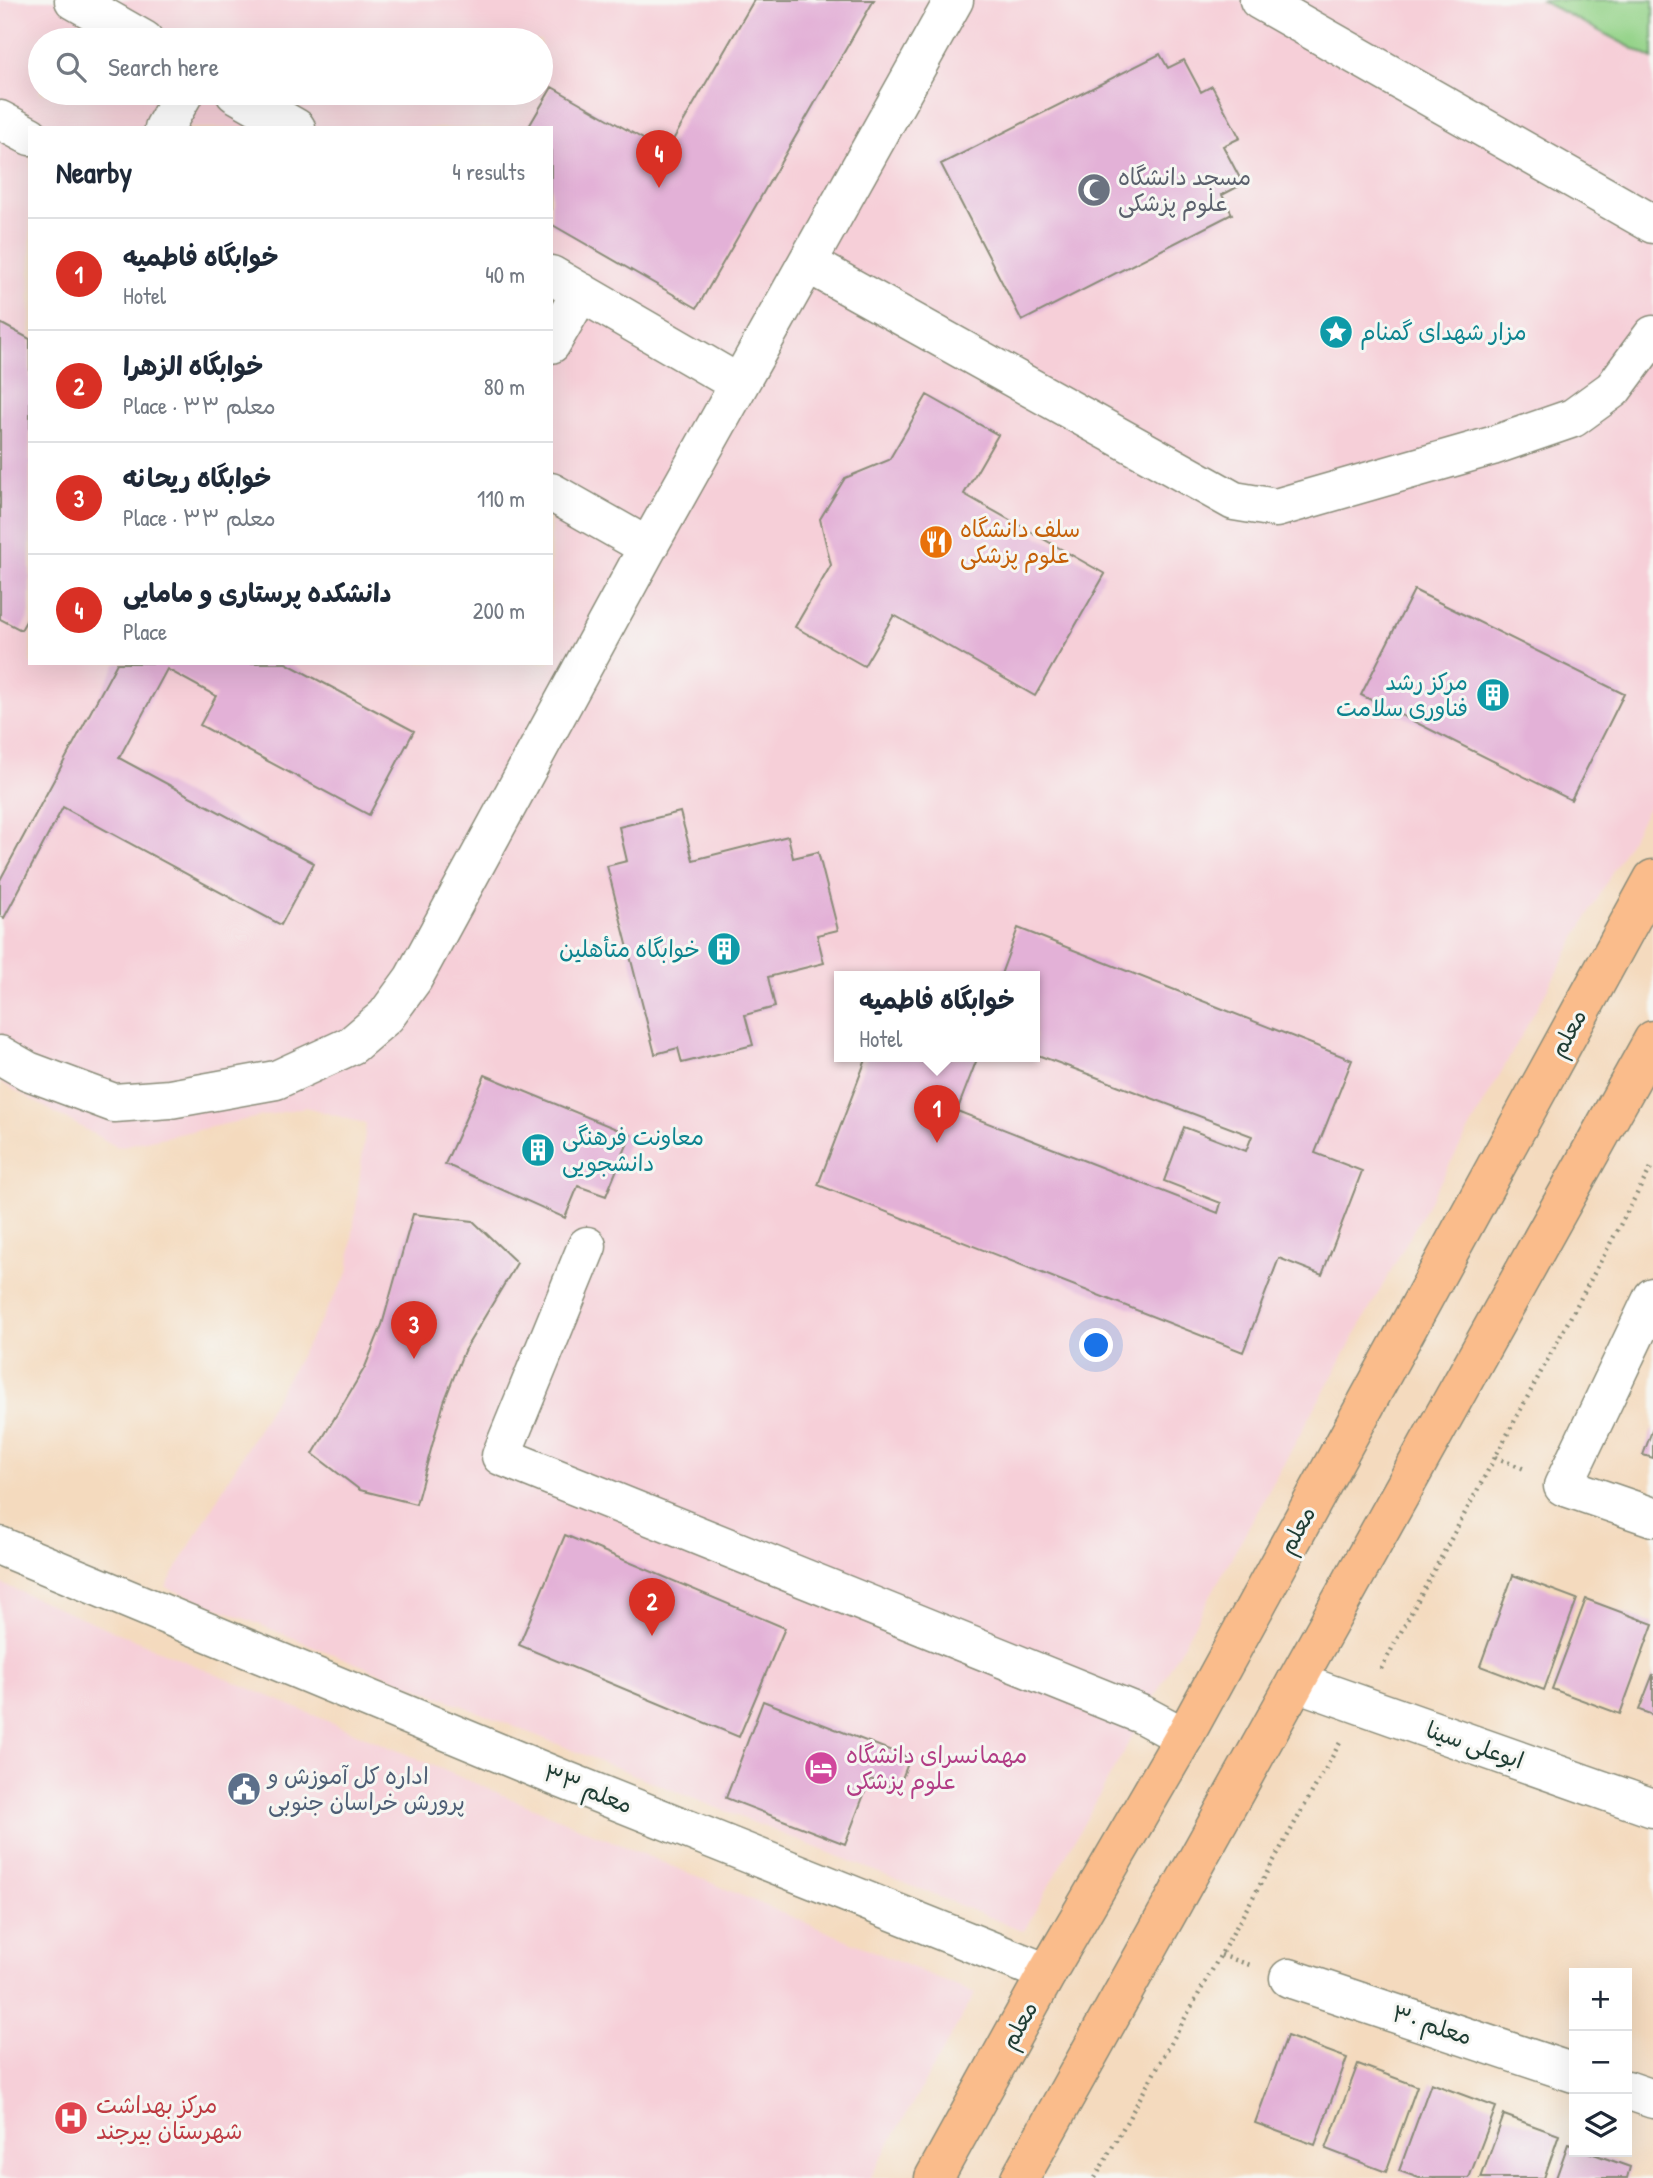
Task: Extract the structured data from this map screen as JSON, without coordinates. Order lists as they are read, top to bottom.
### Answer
{
  "streets": {
    "main road": ["معلم"],
    "street": ["ابوعلی سینا", "معلم ۳۳", "معلم ۳۰"]
  },
  "crossings": [
    ["معلم", "معلم ۳۳"]
  ],
  "places": {
    "mosque": ["مسجد دانشگاه علوم پزشکی"],
    "place": ["مزار شهدای گمنام"],
    "restaurant": ["سلف دانشگاه علوم پزشکی"],
    "building": ["مرکز رشد فناوری سلامت", "خوابگاه متأهلین", "معاونت فرهنگی دانشجویی"],
    "hotel": ["مهمانسرای دانشگاه علوم پزشکی"],
    "public building": ["اداره کل آموزش و پرورش خراسان جنوبی"],
    "hospital": ["مرکز بهداشت شهرستان بیرجند"]
  },
  "page": {
    "search": "Search here",
    "heading": ["Nearby", "4 results"],
    "pins": [
      "4",
      "1",
      "3",
      "2"
    ],
    "list": [
      {
        "mark": "1",
        "name": "خوابگاه فاطمیه",
        "note": "Hotel",
        "value": "40 m"
      },
      {
        "mark": "2",
        "name": "خوابگاه الزهرا",
        "note": "Place · معلم ۳۳",
        "value": "80 m"
      },
      {
        "mark": "3",
        "name": "خوابگاه ریحانه",
        "note": "Place · معلم ۳۳",
        "value": "110 m"
      },
      {
        "mark": "4",
        "name": "دانشکده پرستاری و مامایی",
        "note": "Place",
        "value": "200 m"
      }
    ],
    "popup": ["خوابگاه فاطمیه", "Hotel"],
    "map_buttons": ["+", "−"]
  }
}
